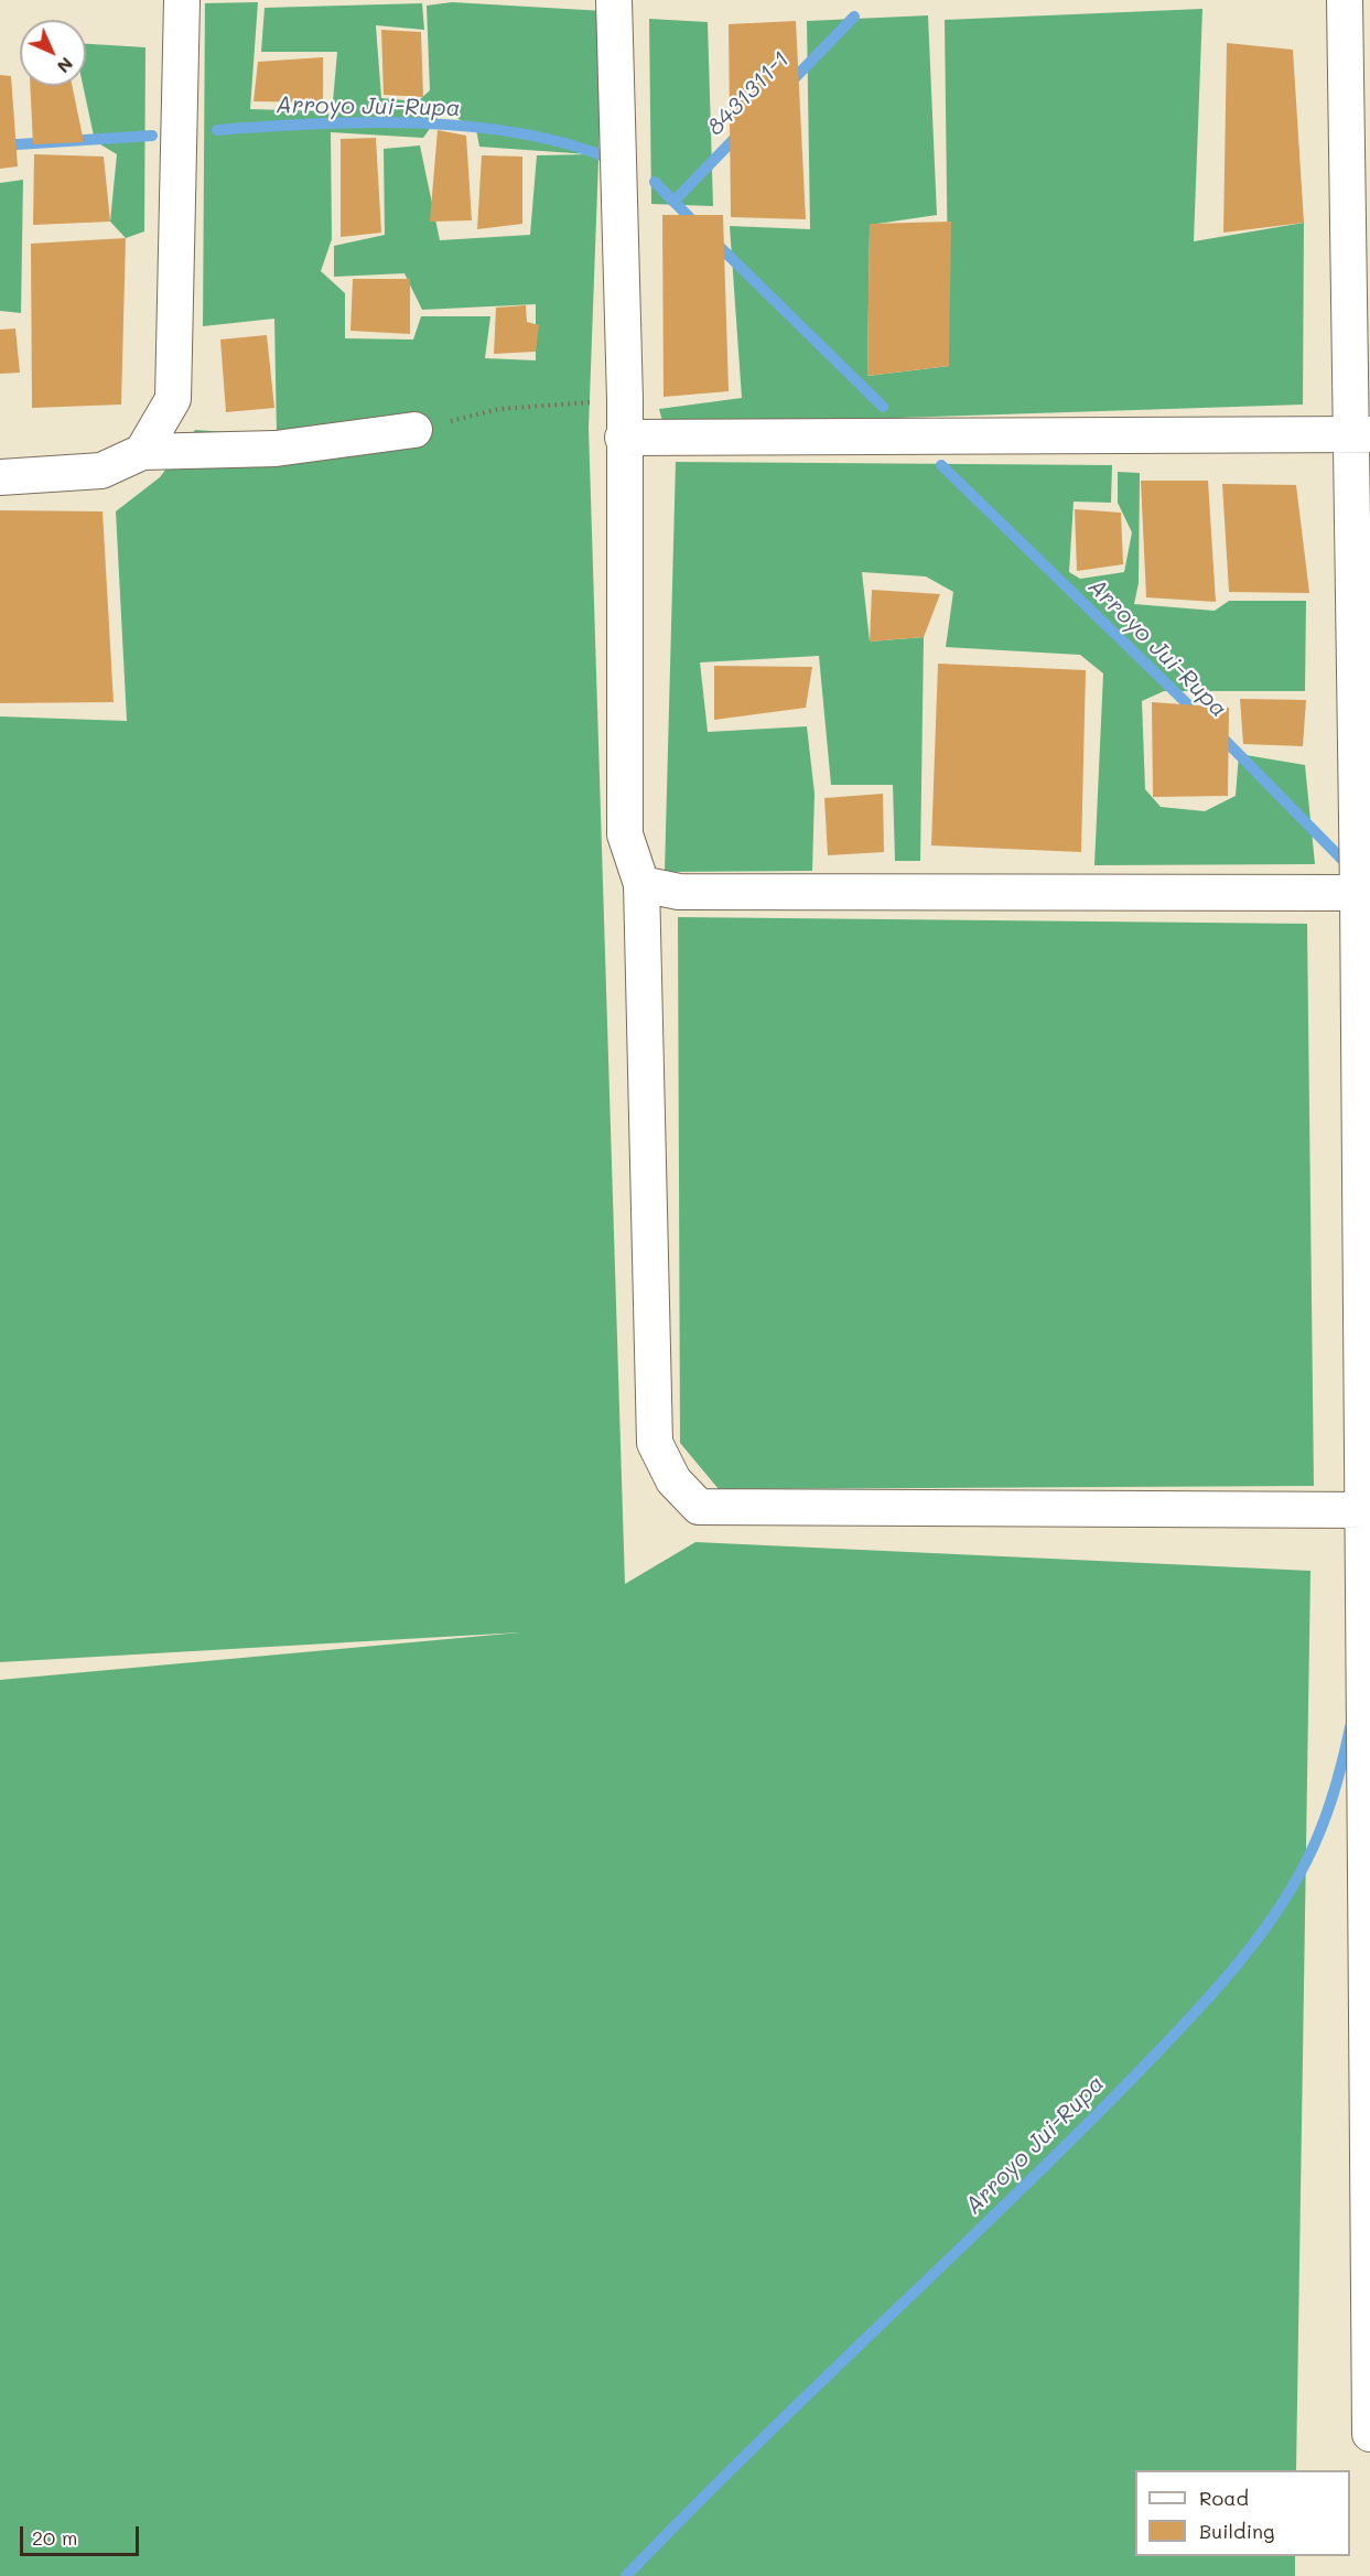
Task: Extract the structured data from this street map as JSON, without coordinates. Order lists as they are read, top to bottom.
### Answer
{
  "water": ["8431311-1", "Arroyo Jui-Rupa"],
  "legend": ["Road", "Building"],
  "scale_bar": "20 m",
  "north": "bottom right"
}
